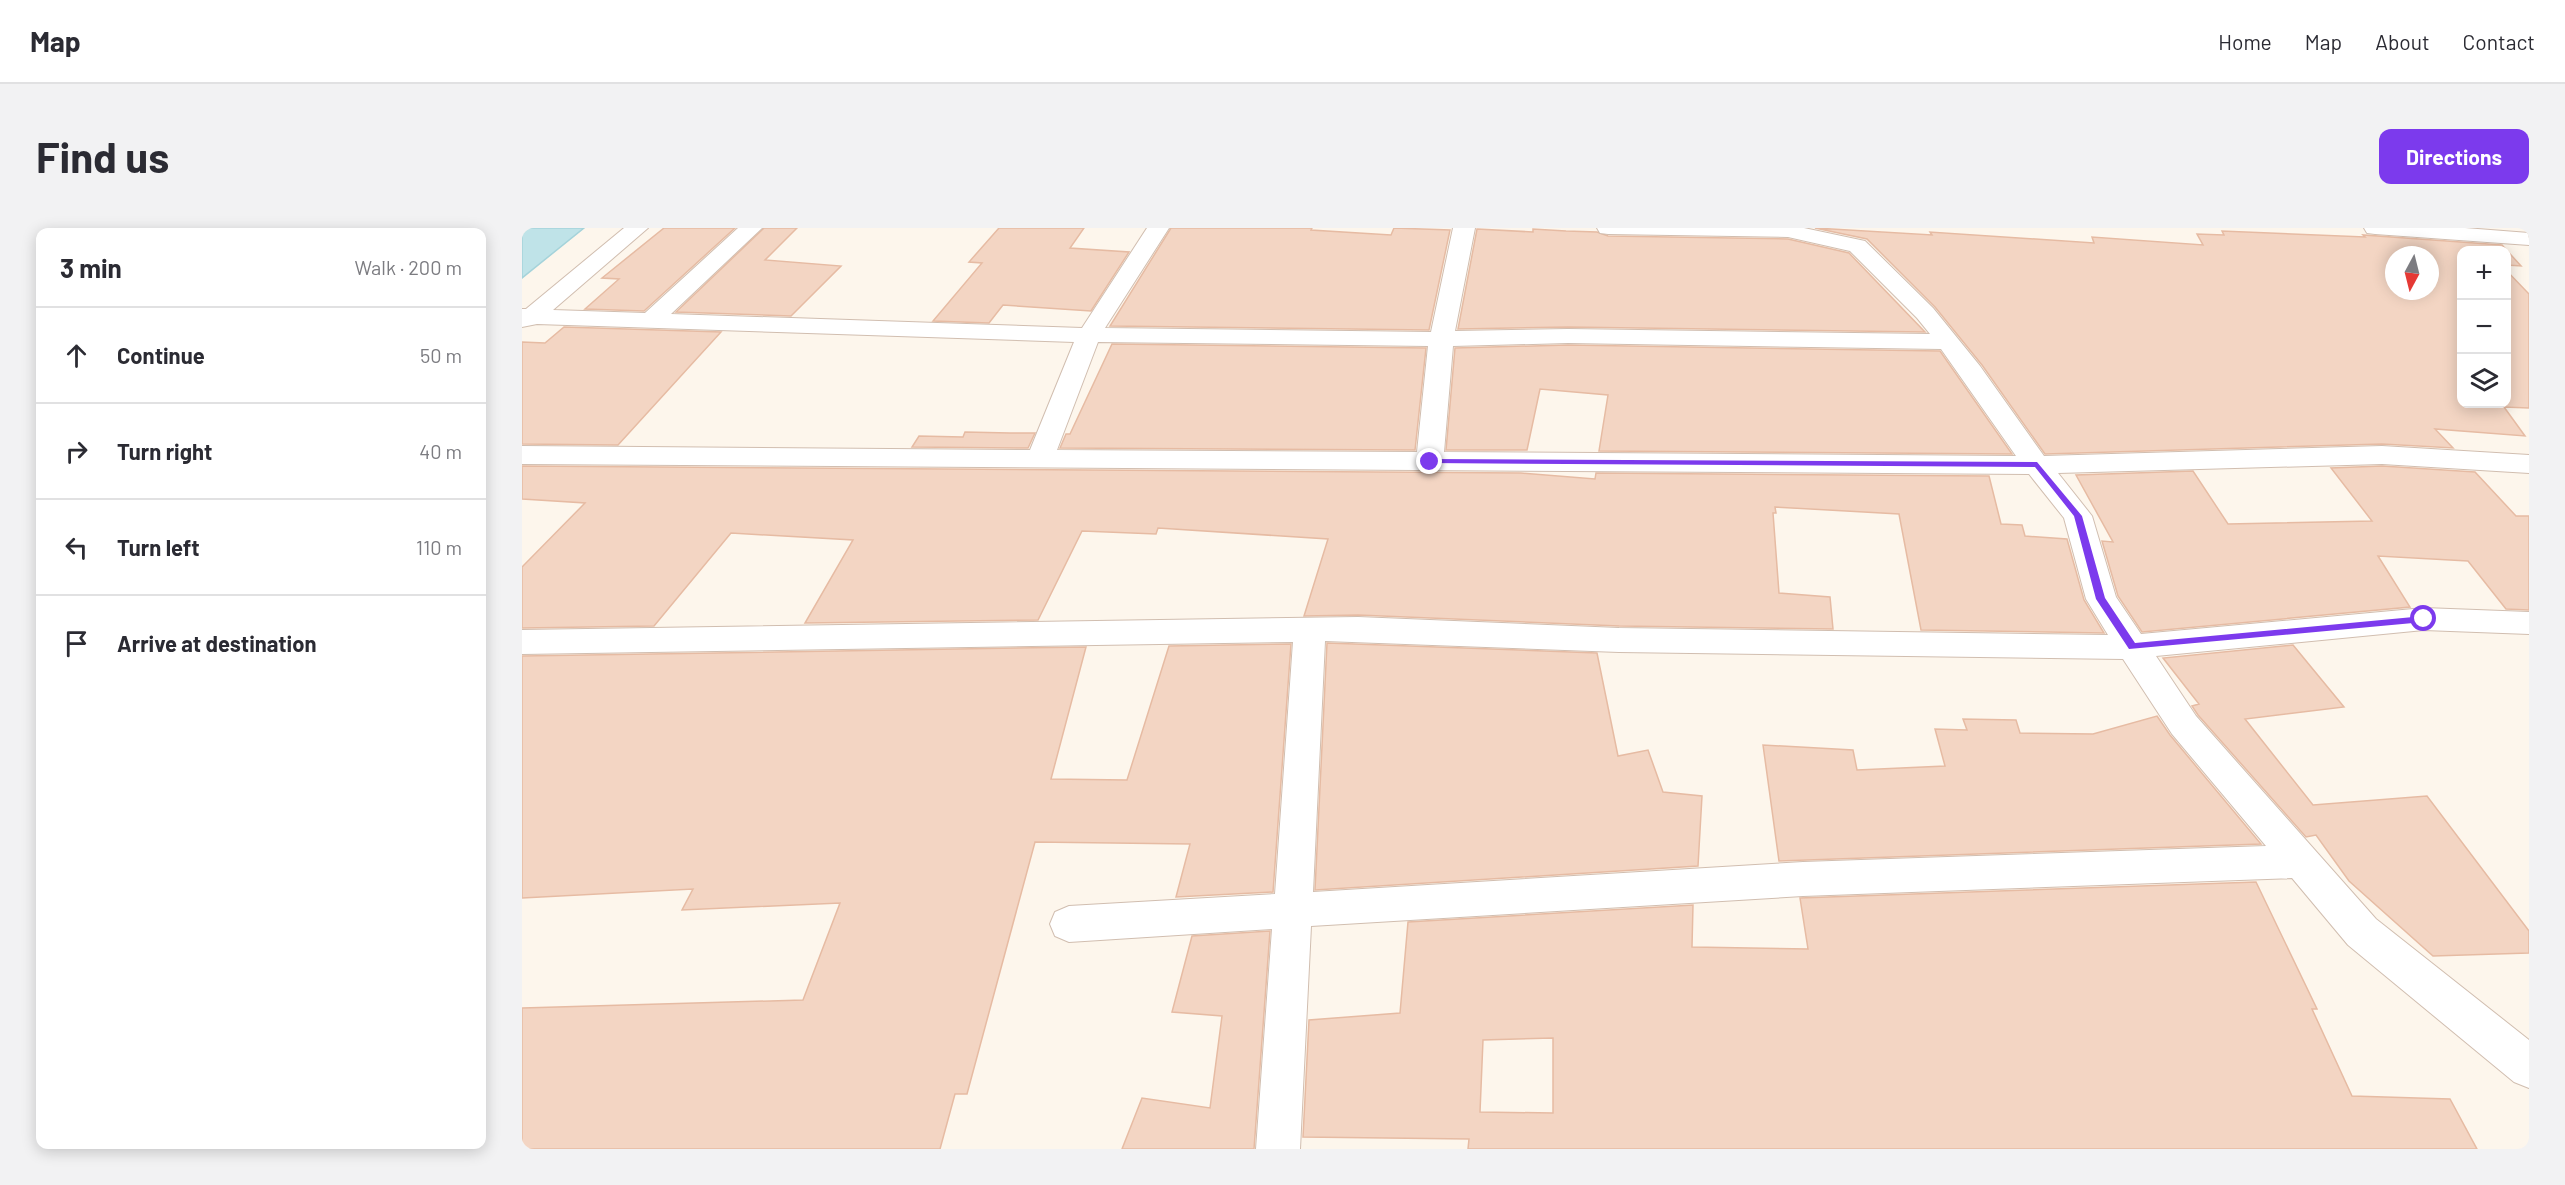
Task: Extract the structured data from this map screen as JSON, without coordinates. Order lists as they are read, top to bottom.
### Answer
{
  "north": "bottom",
  "page": {
    "header": "Map",
    "nav": [
      "Home",
      "Map",
      "About",
      "Contact"
    ],
    "buttons": "Directions",
    "title": "Find us",
    "heading": ["3 min", "Walk · 200 m"],
    "map_buttons": ["+", "−"],
    "list": [
      ["Continue", "50 m"],
      ["Turn right", "40 m"],
      ["Turn left", "110 m"],
      "Arrive at destination"
    ]
  }
}
